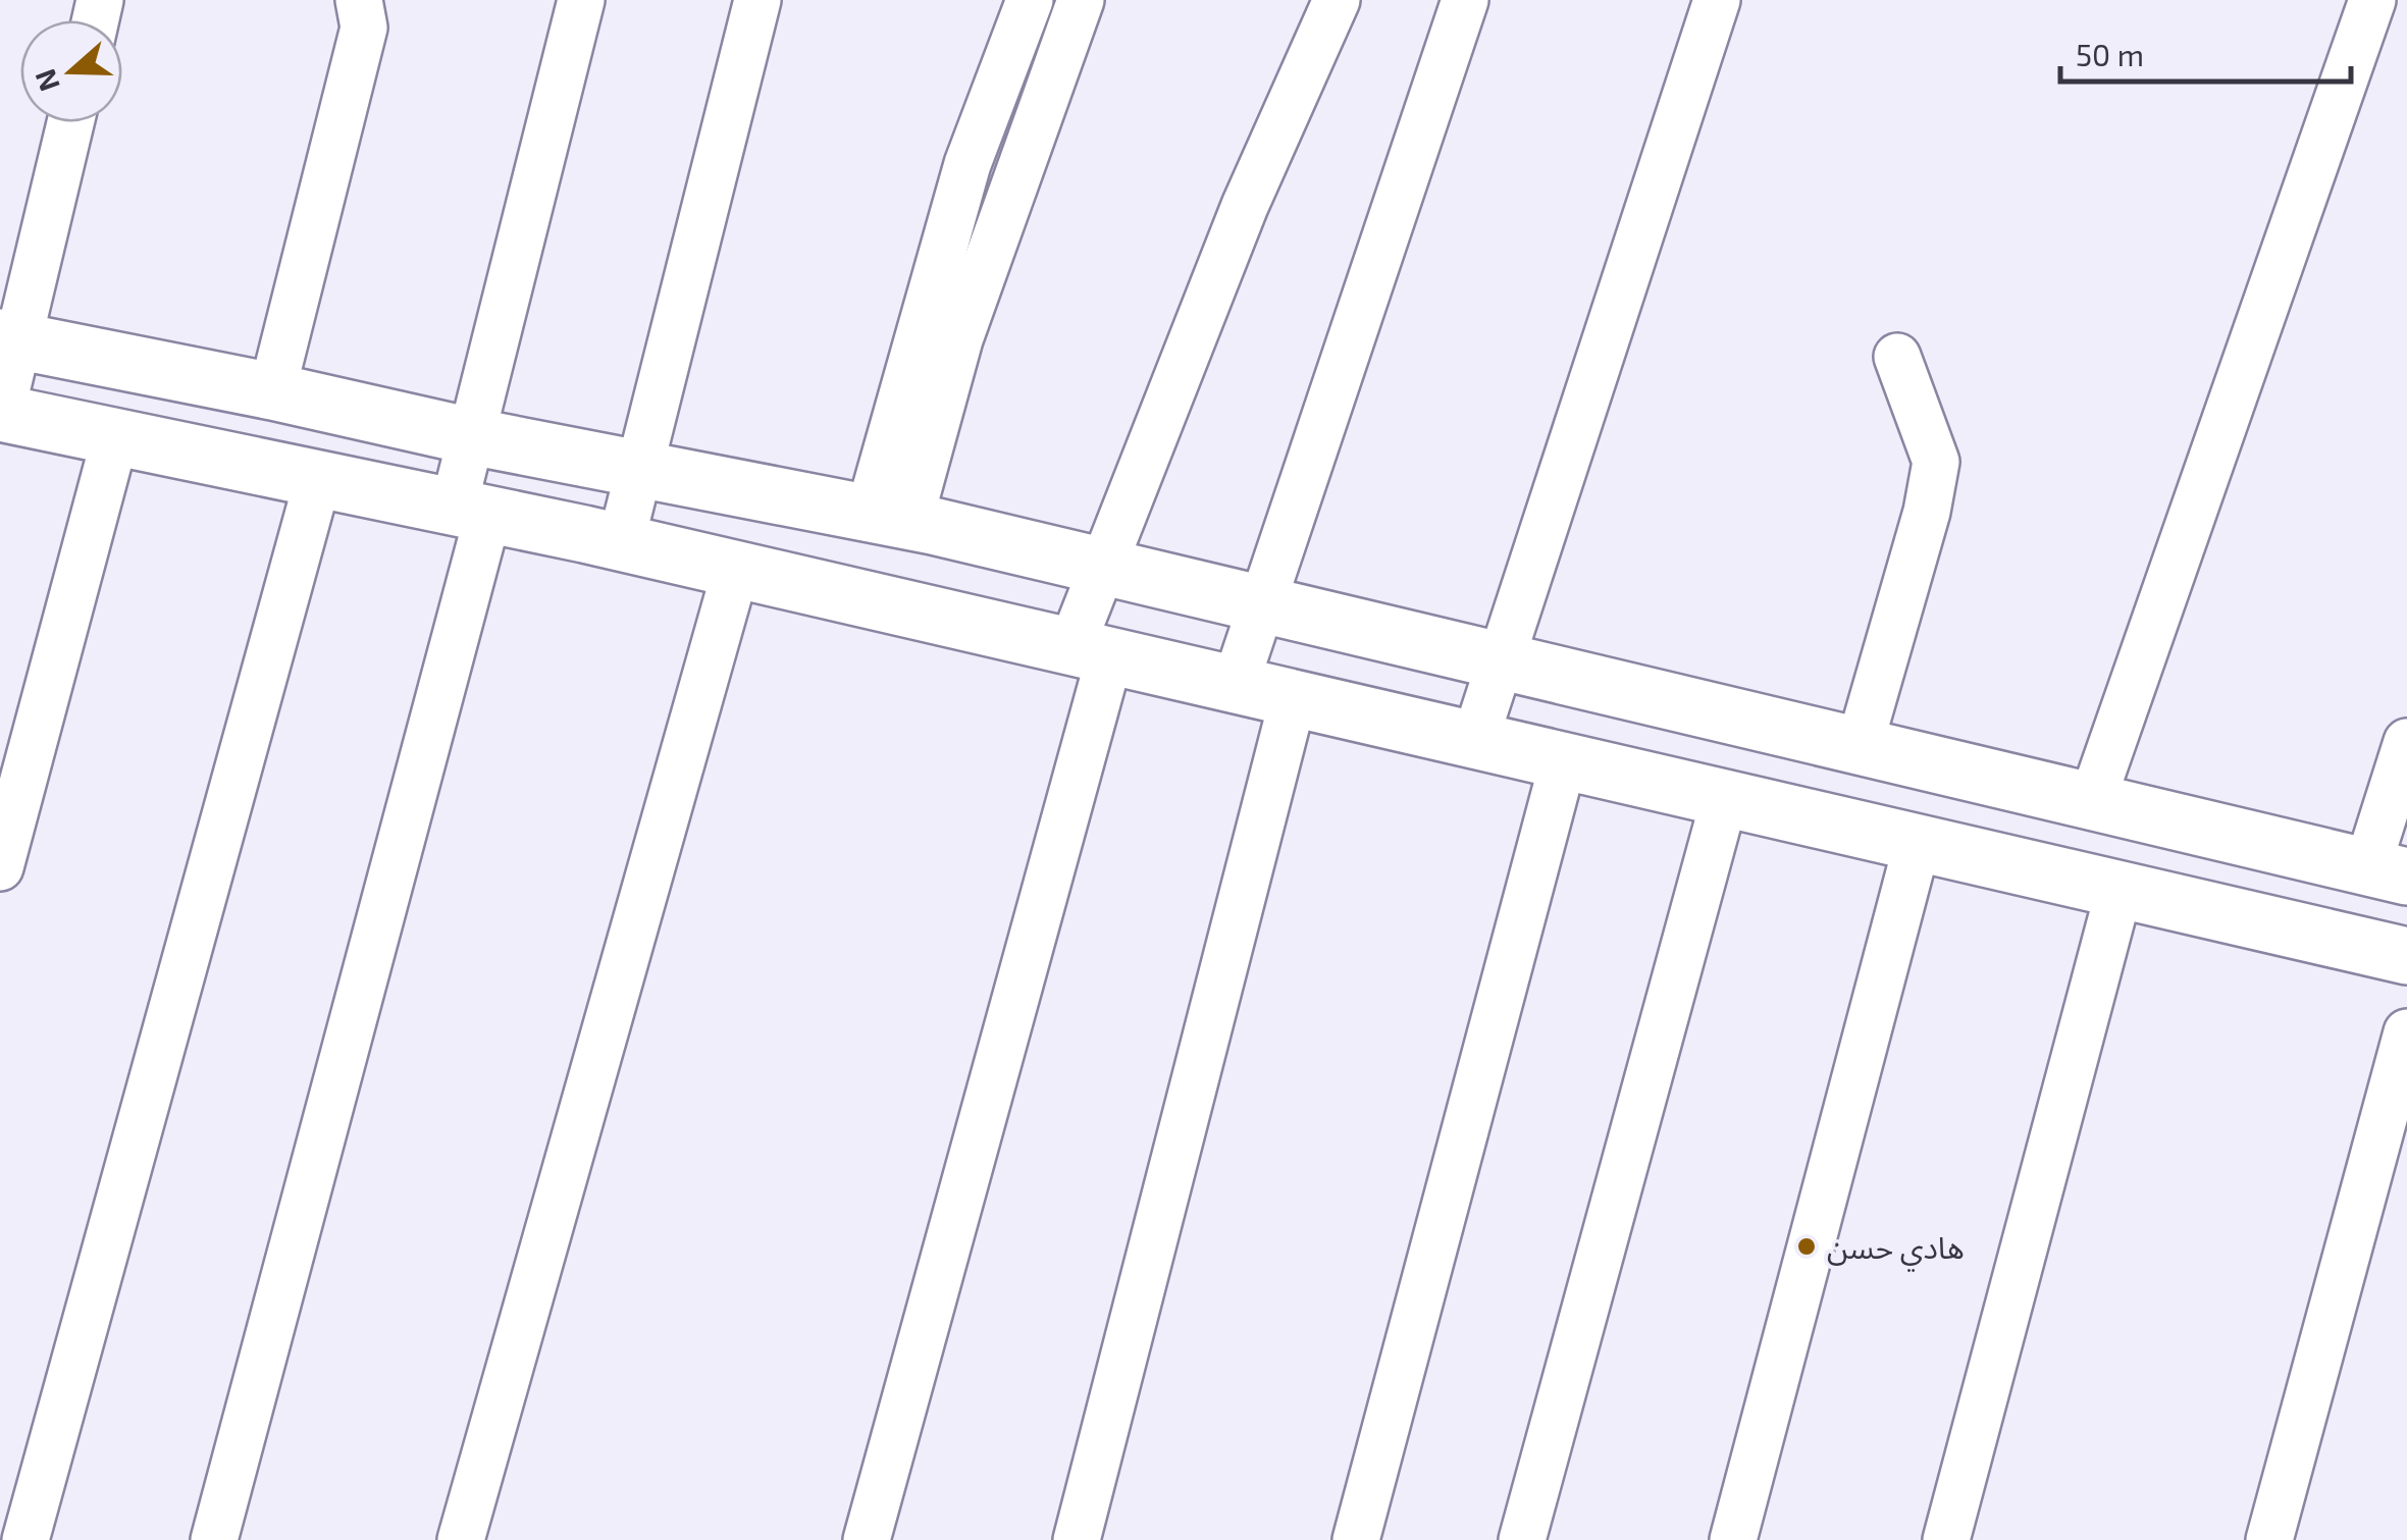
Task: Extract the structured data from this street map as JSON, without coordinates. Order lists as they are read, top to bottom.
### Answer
{
  "places": ["هادي حسن"],
  "scale_bar": "50 m",
  "north": "left"
}
